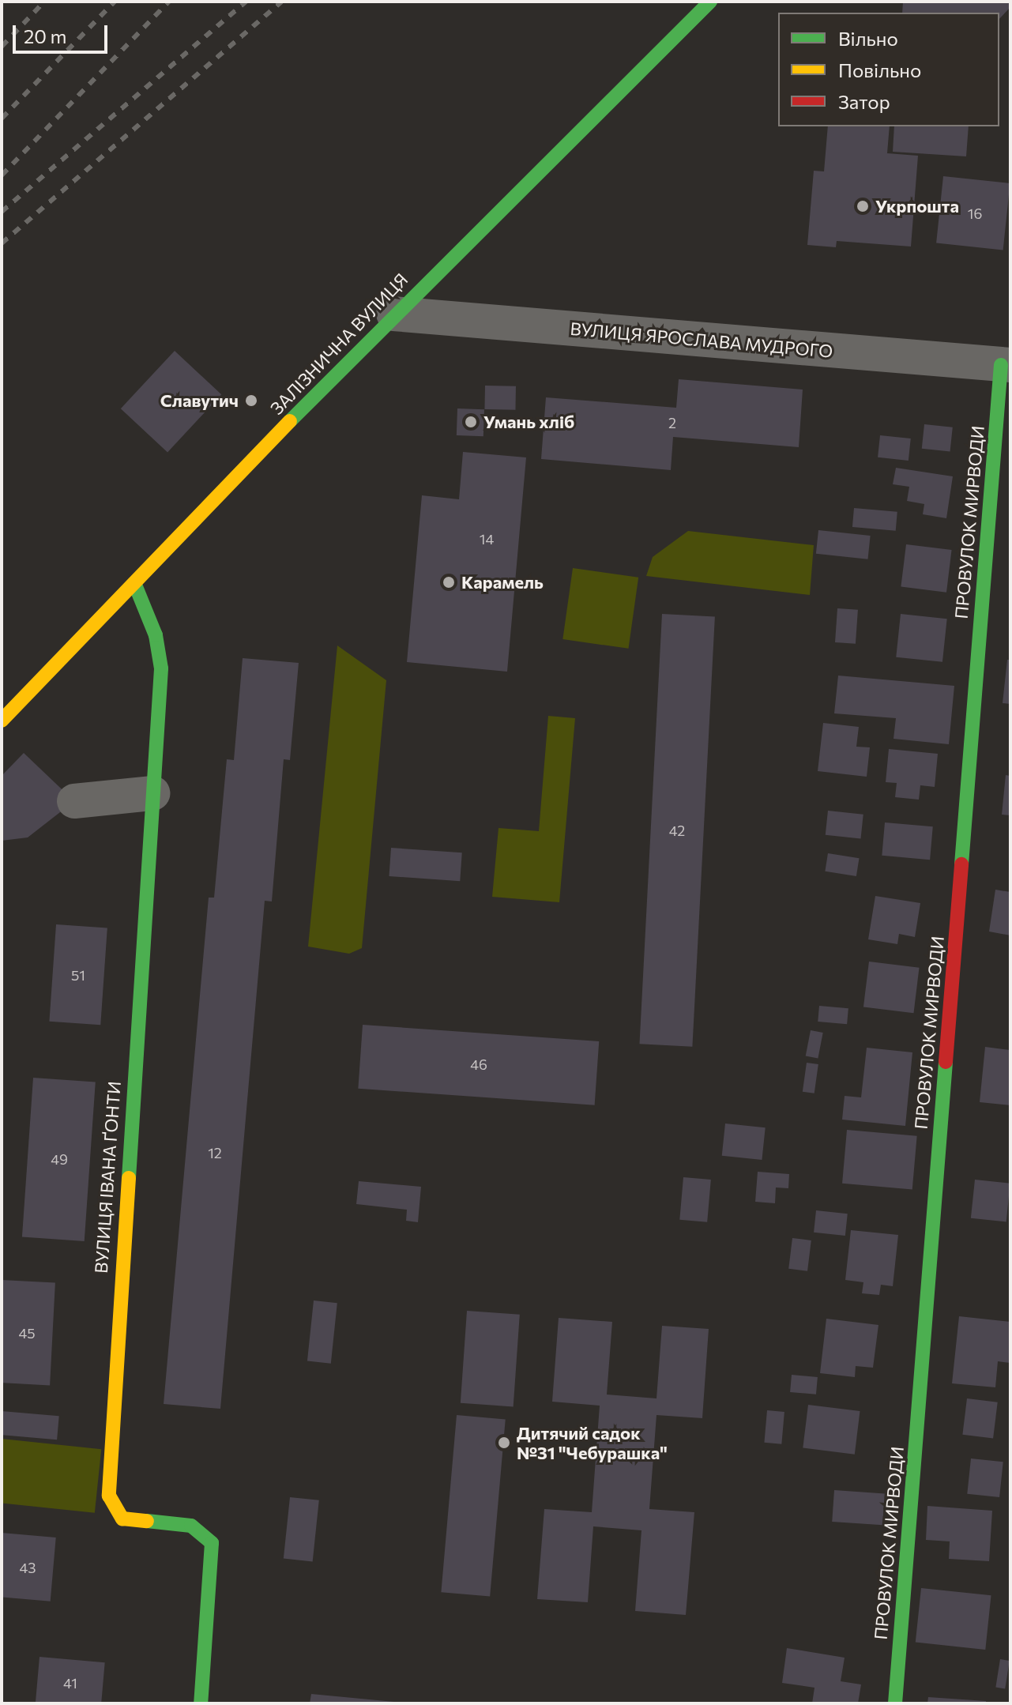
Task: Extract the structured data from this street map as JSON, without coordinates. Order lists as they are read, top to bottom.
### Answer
{
  "streets": {
    "street": [
      "ВУЛИЦЯ ЯРОСЛАВА МУДРОГО",
      "ЗАЛІЗНИЧНА ВУЛИЦЯ",
      "ПРОВУЛОК МИРВОДИ",
      "ВУЛИЦЯ ІВАНА ҐОНТИ"
    ]
  },
  "crossings": [
    ["ВУЛИЦЯ ЯРОСЛАВА МУДРОГО", "ЗАЛІЗНИЧНА ВУЛИЦЯ"],
    ["ВУЛИЦЯ ЯРОСЛАВА МУДРОГО", "ПРОВУЛОК МИРВОДИ"],
    ["ЗАЛІЗНИЧНА ВУЛИЦЯ", "ВУЛИЦЯ ІВАНА ҐОНТИ"]
  ],
  "places": [
    "Укрпошта",
    "Славутич",
    "Умань хліб",
    "Карамель",
    "Дитячий садок №31 \"Чебурашка\""
  ],
  "house_numbers": [
    "16",
    "2",
    "14",
    "42",
    "51",
    "46",
    "12",
    "49",
    "45",
    "43",
    "41"
  ],
  "legend": ["Вільно", "Повільно", "Затор"],
  "scale_bar": "20 m"
}
